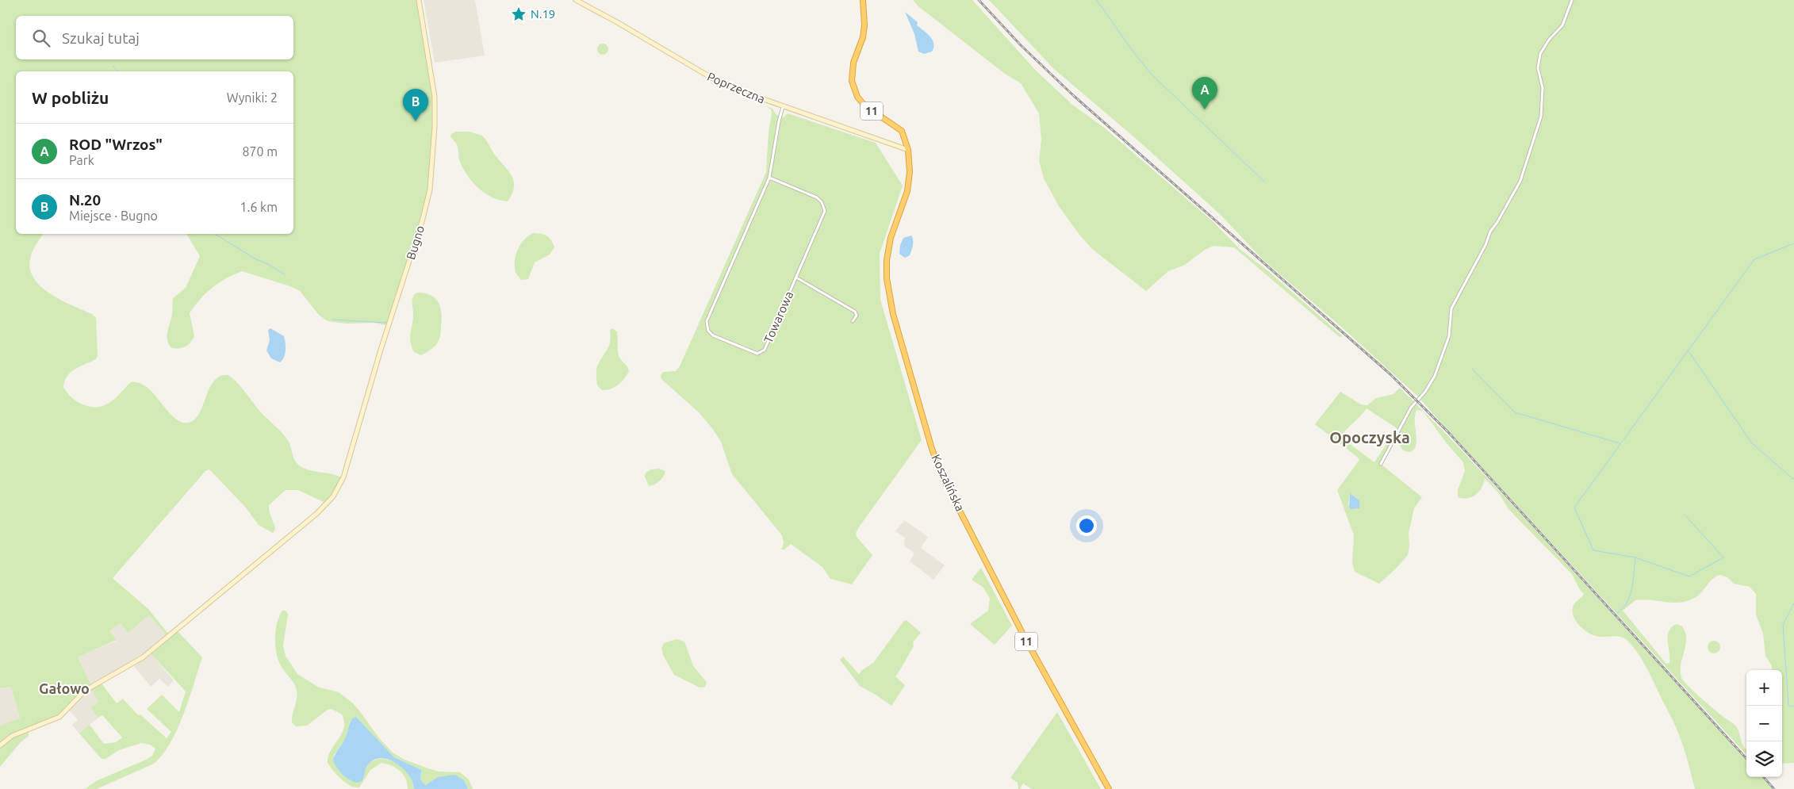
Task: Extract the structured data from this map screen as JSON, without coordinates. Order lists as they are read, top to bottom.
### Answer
{
  "streets": {
    "highway": ["11", "Koszalińska"],
    "street": ["Poprzeczna", "Bugno", "Towarowa"]
  },
  "crossings": [
    ["Poprzeczna", "11"],
    ["Poprzeczna", "Koszalińska"],
    ["11", "Koszalińska"]
  ],
  "districts": ["Opoczyska", "Gałowo"],
  "places": {
    "place": ["N.19"]
  },
  "page": {
    "search": "Szukaj tutaj",
    "heading": ["W pobliżu", "Wyniki: 2"],
    "pins": ["A", "B"],
    "list": [
      {
        "mark": "A",
        "name": "ROD \"Wrzos\"",
        "note": "Park",
        "value": "870 m"
      },
      {
        "mark": "B",
        "name": "N.20",
        "note": "Miejsce · Bugno",
        "value": "1.6 km"
      }
    ],
    "map_buttons": ["+", "−"]
  }
}
